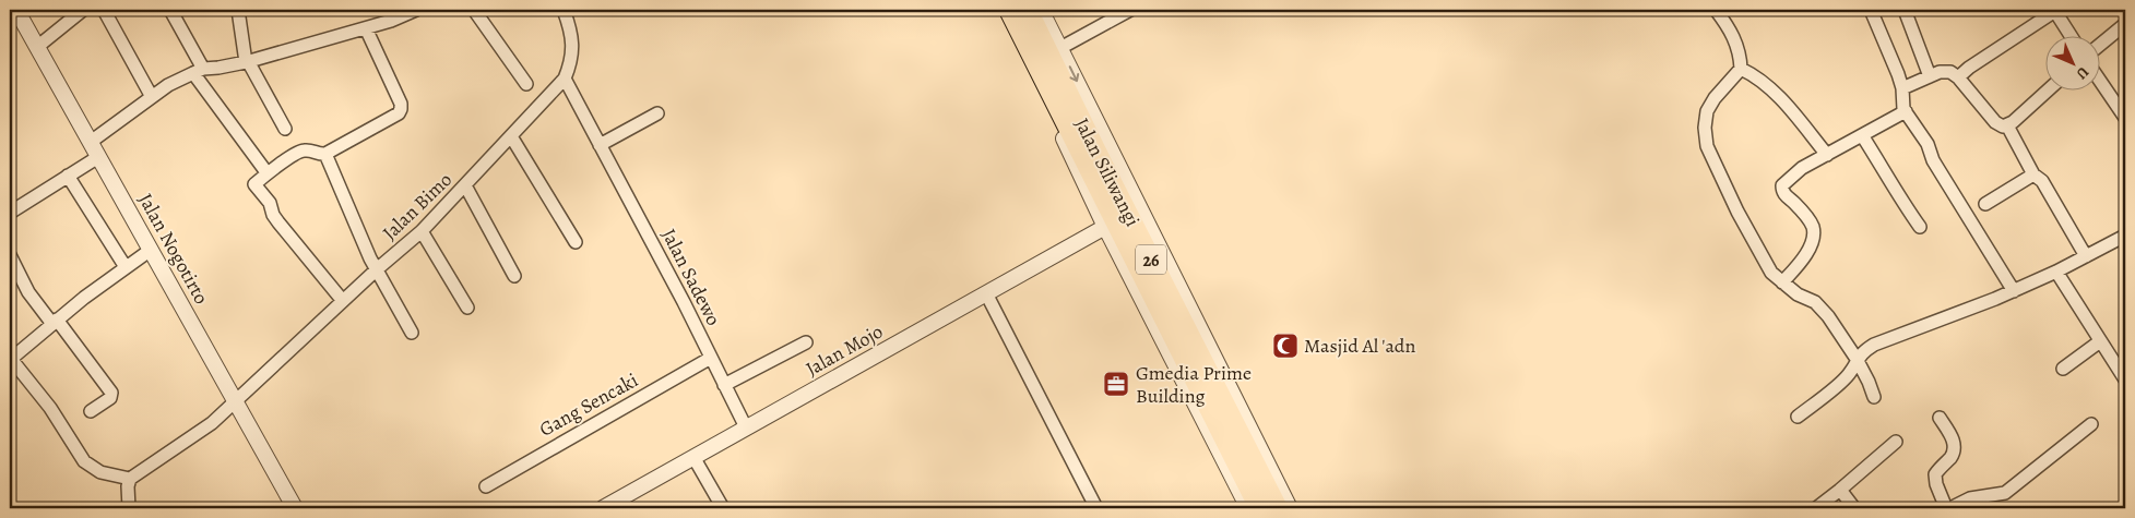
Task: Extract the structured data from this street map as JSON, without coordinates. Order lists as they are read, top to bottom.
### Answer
{
  "streets": {
    "highway": ["Jalan Siliwangi", "26"],
    "street": [
      "Jalan Bimo",
      "Jalan Nogotirto",
      "Jalan Sadewo",
      "Jalan Mojo",
      "Gang Sencaki"
    ]
  },
  "crossings": [
    ["Jalan Bimo", "Jalan Nogotirto"],
    ["Jalan Bimo", "Jalan Sadewo"],
    ["Jalan Sadewo", "Jalan Mojo"],
    ["Jalan Sadewo", "Gang Sencaki"]
  ],
  "places": {
    "mosque": ["Masjid Al 'adn"],
    "office": ["Gmedia Prime Building"]
  },
  "north": "bottom right"
}
